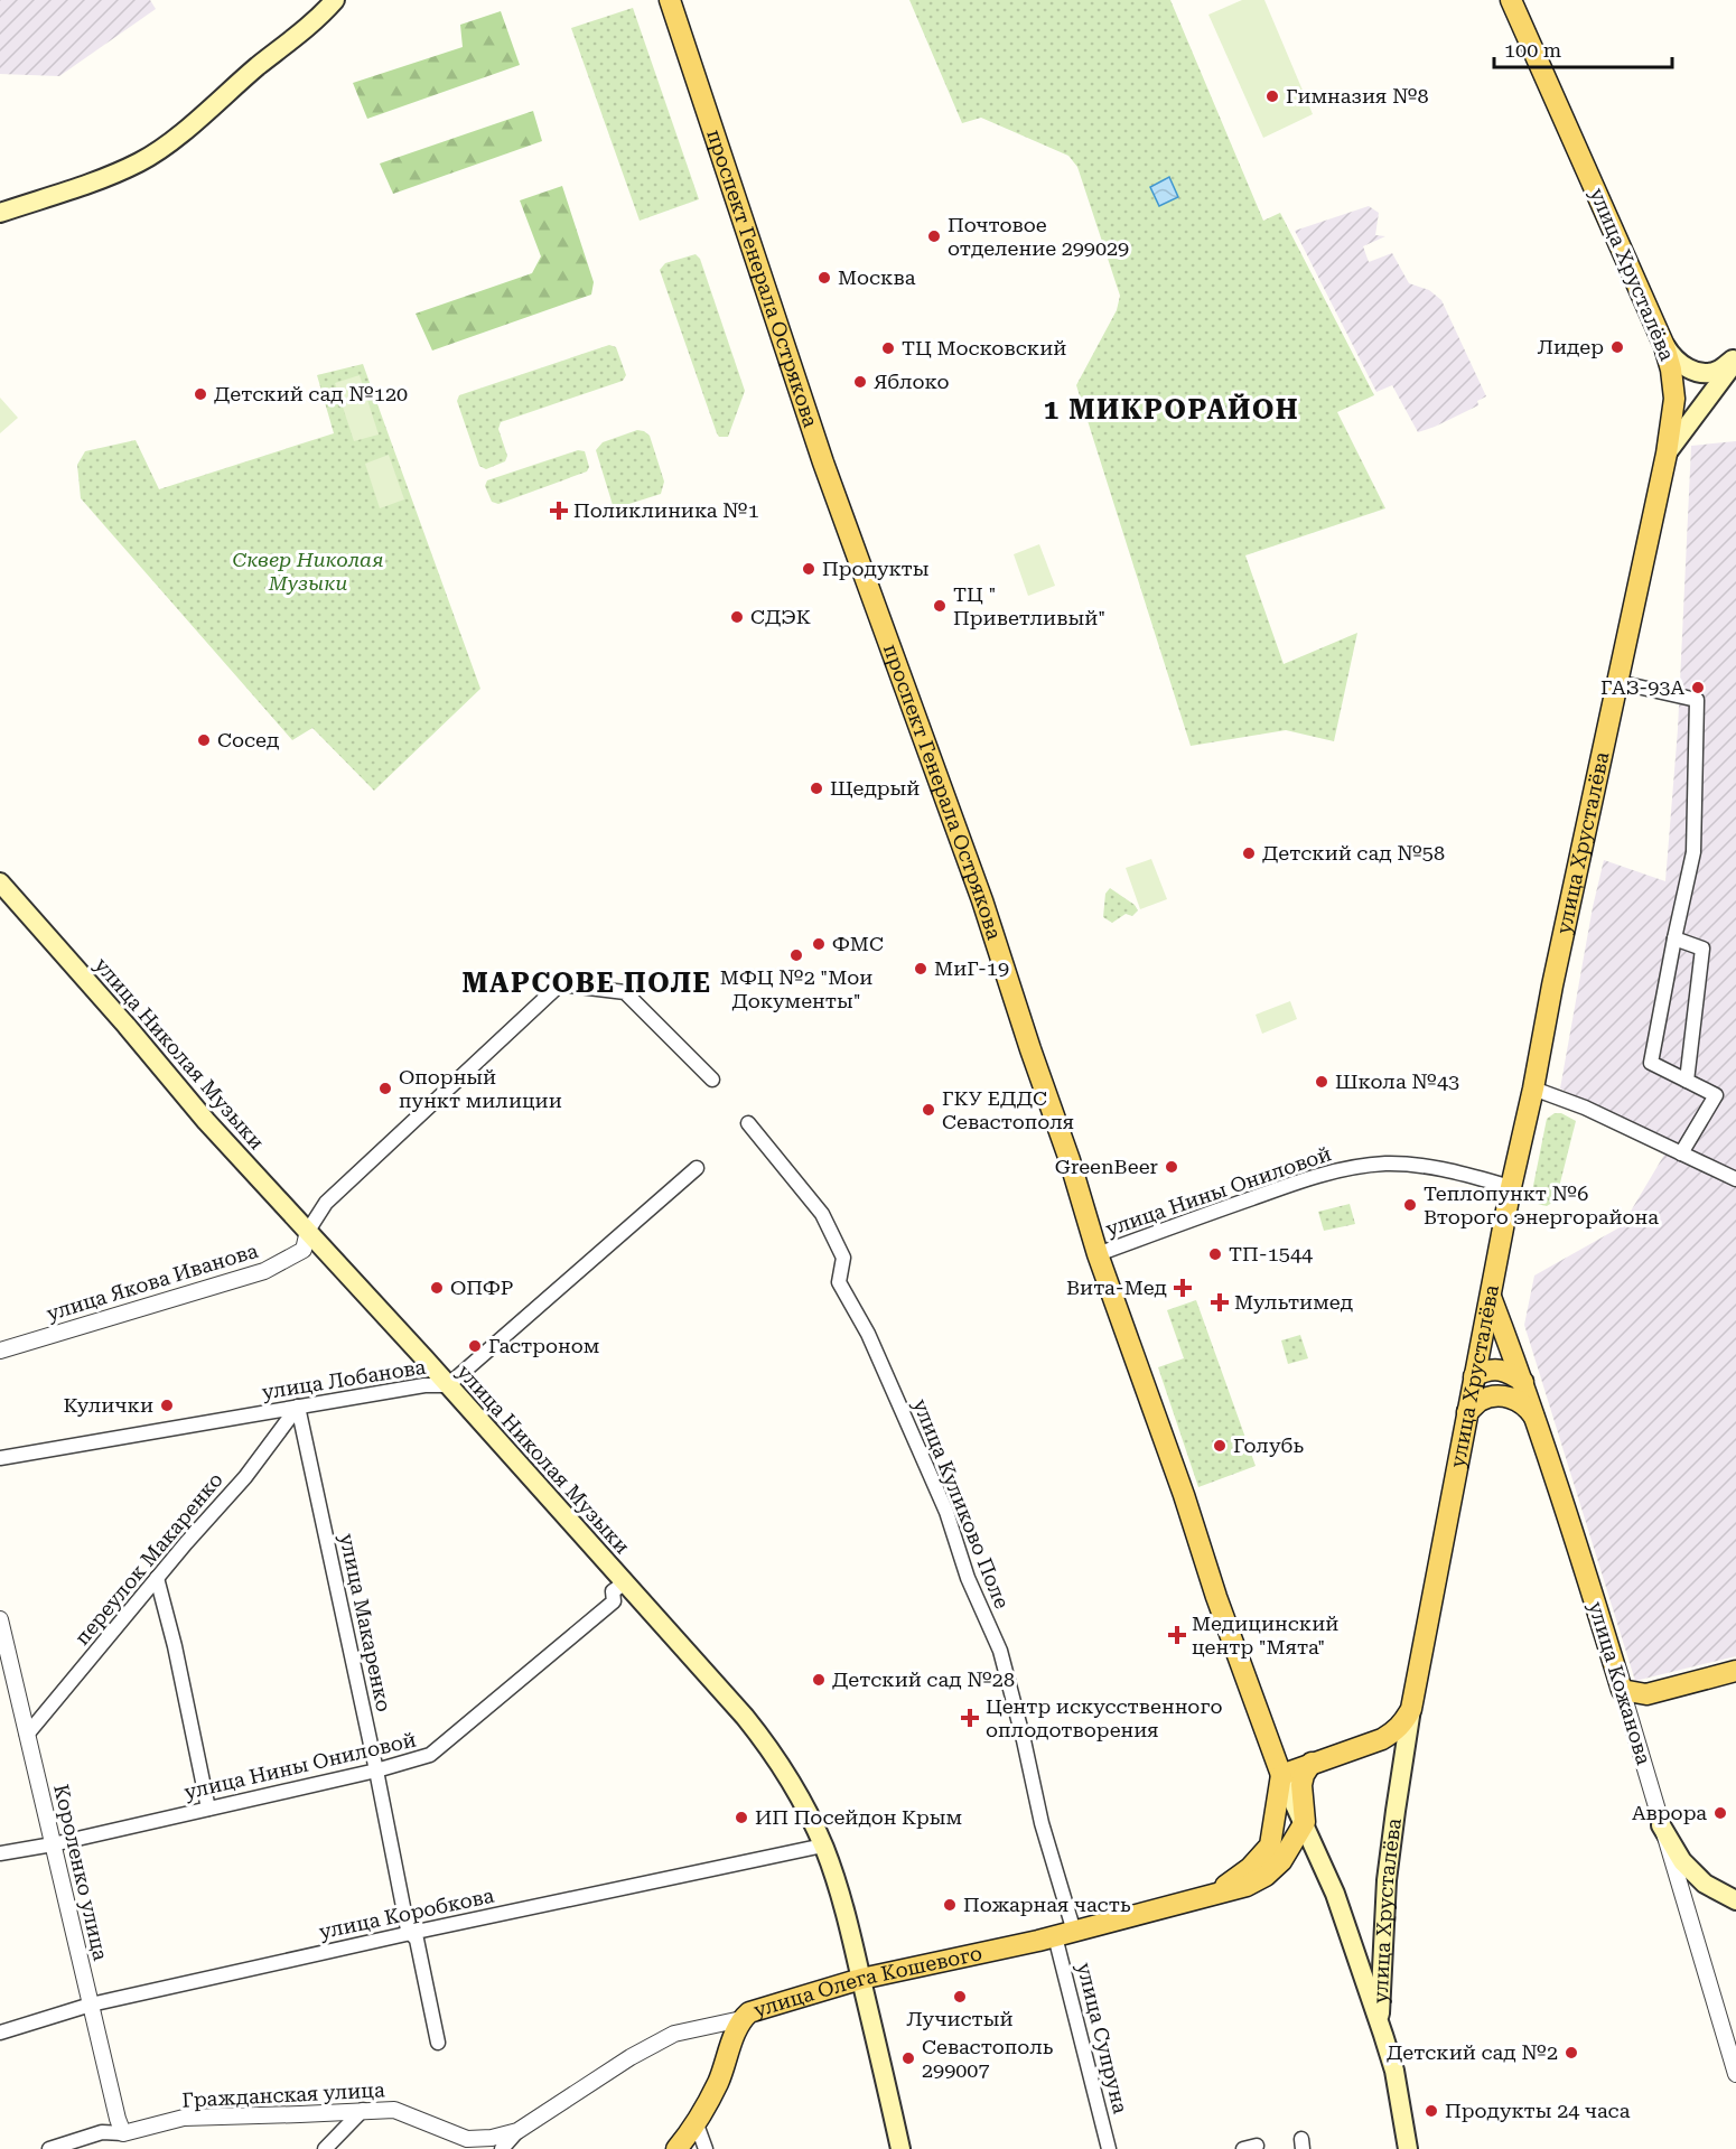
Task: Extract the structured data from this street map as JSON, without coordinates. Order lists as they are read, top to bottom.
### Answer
{
  "streets": {
    "main road": [
      "улица Хрусталёва",
      "проспект Генерала Острякова",
      "улица Николая Музыки",
      "улица Кожанова",
      "улица Олега Кошевого"
    ],
    "street": [
      "улица Нины Ониловой",
      "улица Якова Иванова",
      "улица Лобанова",
      "улица Куликово Поле",
      "переулок Макаренко",
      "улица Макаренко",
      "Короленко улица",
      "улица Коробкова",
      "улица Супруна",
      "Гражданская улица"
    ]
  },
  "crossings": [
    ["улица Хрусталёва", "проспект Генерала Острякова"],
    ["улица Хрусталёва", "улица Нины Ониловой"],
    ["улица Хрусталёва", "улица Кожанова"],
    ["проспект Генерала Острякова", "улица Нины Ониловой"],
    ["улица Николая Музыки", "улица Нины Ониловой"],
    ["улица Николая Музыки", "улица Якова Иванова"],
    ["улица Николая Музыки", "улица Лобанова"],
    ["улица Николая Музыки", "улица Коробкова"],
    ["улица Николая Музыки", "улица Олега Кошевого"],
    ["улица Нины Ониловой", "улица Макаренко"],
    ["улица Нины Ониловой", "Короленко улица"],
    ["улица Лобанова", "переулок Макаренко"],
    ["улица Лобанова", "улица Макаренко"],
    ["улица Куликово Поле", "улица Олега Кошевого"],
    ["улица Куликово Поле", "улица Супруна"],
    ["переулок Макаренко", "улица Макаренко"],
    ["переулок Макаренко", "Короленко улица"],
    ["улица Макаренко", "улица Коробкова"],
    ["Короленко улица", "улица Коробкова"],
    ["Короленко улица", "Гражданская улица"],
    ["улица Олега Кошевого", "улица Супруна"],
    ["улица Олега Кошевого", "Гражданская улица"]
  ],
  "districts": ["1 МИКРОРАЙОН", "МАРСОВЕ ПОЛЕ"],
  "parks": ["Сквер Николая Музыки"],
  "places": {
    "other": [
      "Гимназия №8",
      "Почтовое отделение 299029",
      "Москва",
      "Лидер",
      "ТЦ Московский",
      "Яблоко",
      "Детский сад №120",
      "Продукты",
      "ТЦ \" Приветливый\"",
      "СДЭК",
      "ГАЗ-93А",
      "Сосед",
      "Щедрый",
      "Детский сад №58",
      "ФМС",
      "МФЦ №2 \"Мои Документы\"",
      "МиГ-19",
      "Школа №43",
      "Опорный пункт милиции",
      "ГКУ ЕДДС Севастополя",
      "GreenBeer",
      "Теплопункт №6 Второго энергорайона",
      "ТП-1544",
      "ОПФР",
      "Гастроном",
      "Кулички",
      "Голубь",
      "Детский сад №28",
      "Аврора",
      "ИП Посейдон Крым",
      "Пожарная часть",
      "Лучистый",
      "Детский сад №2",
      "Севастополь 299007",
      "Продукты 24 часа"
    ],
    "health": [
      "Поликлиника №1",
      "Вита-Мед",
      "Мультимед",
      "Медицинский центр \"Мята\"",
      "Центр искусственного оплодотворения"
    ]
  },
  "scale_bar": "100 m"
}
